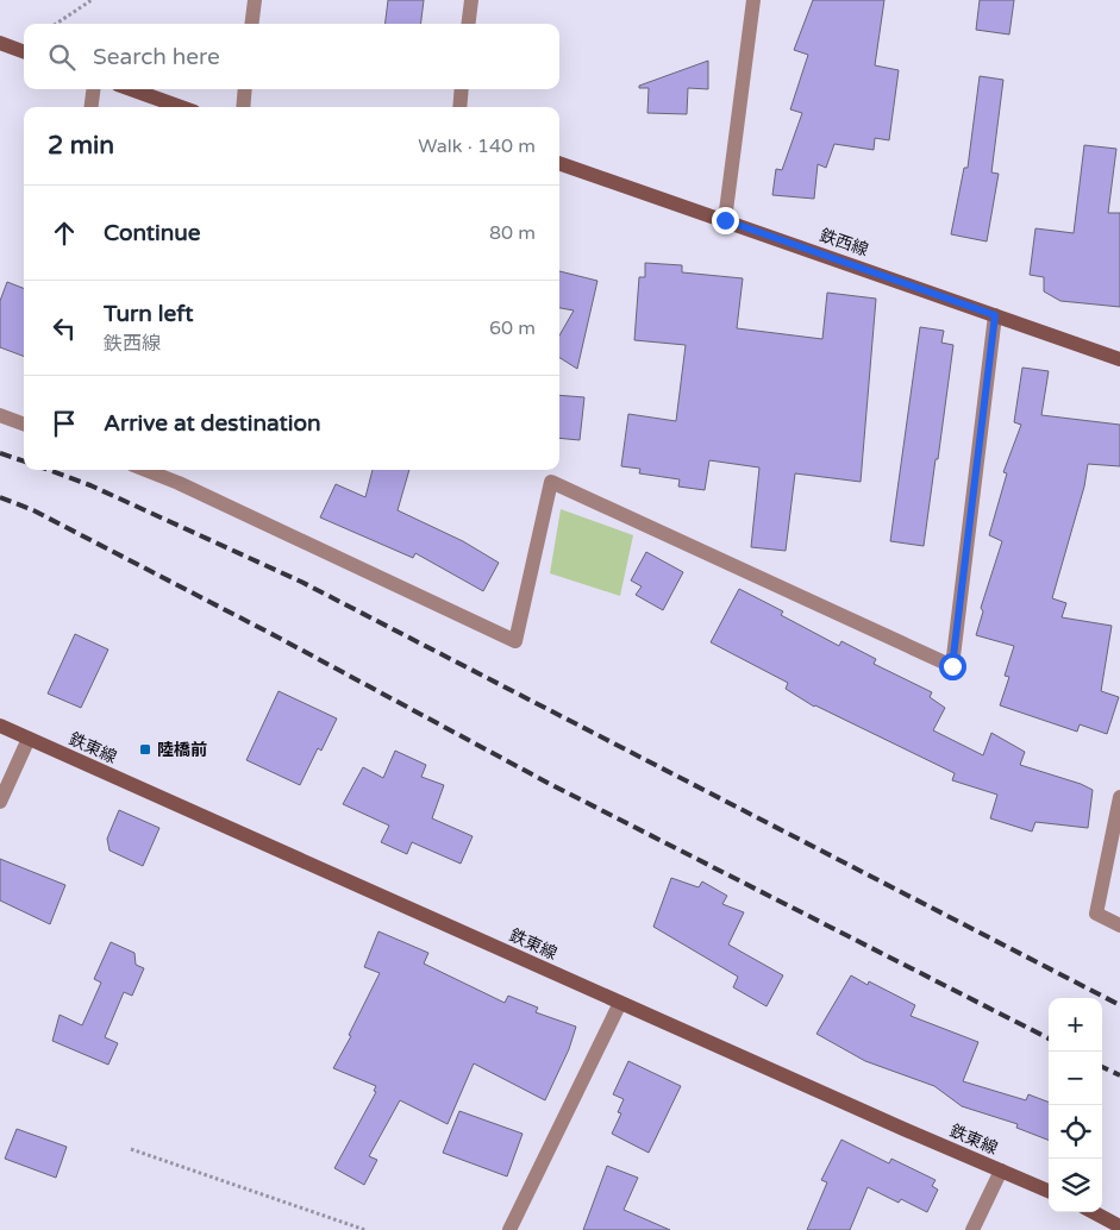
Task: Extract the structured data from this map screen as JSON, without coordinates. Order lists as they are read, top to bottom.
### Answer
{
  "streets": {
    "street": ["鉄西線", "鉄東線"]
  },
  "places": {
    "transit": ["陸橋前"]
  },
  "page": {
    "search": "Search here",
    "heading": ["2 min", "Walk · 140 m"],
    "list": [
      ["Continue", "80 m"],
      ["Turn left", "鉄西線", "60 m"],
      "Arrive at destination"
    ],
    "map_buttons": ["+", "−"]
  }
}
